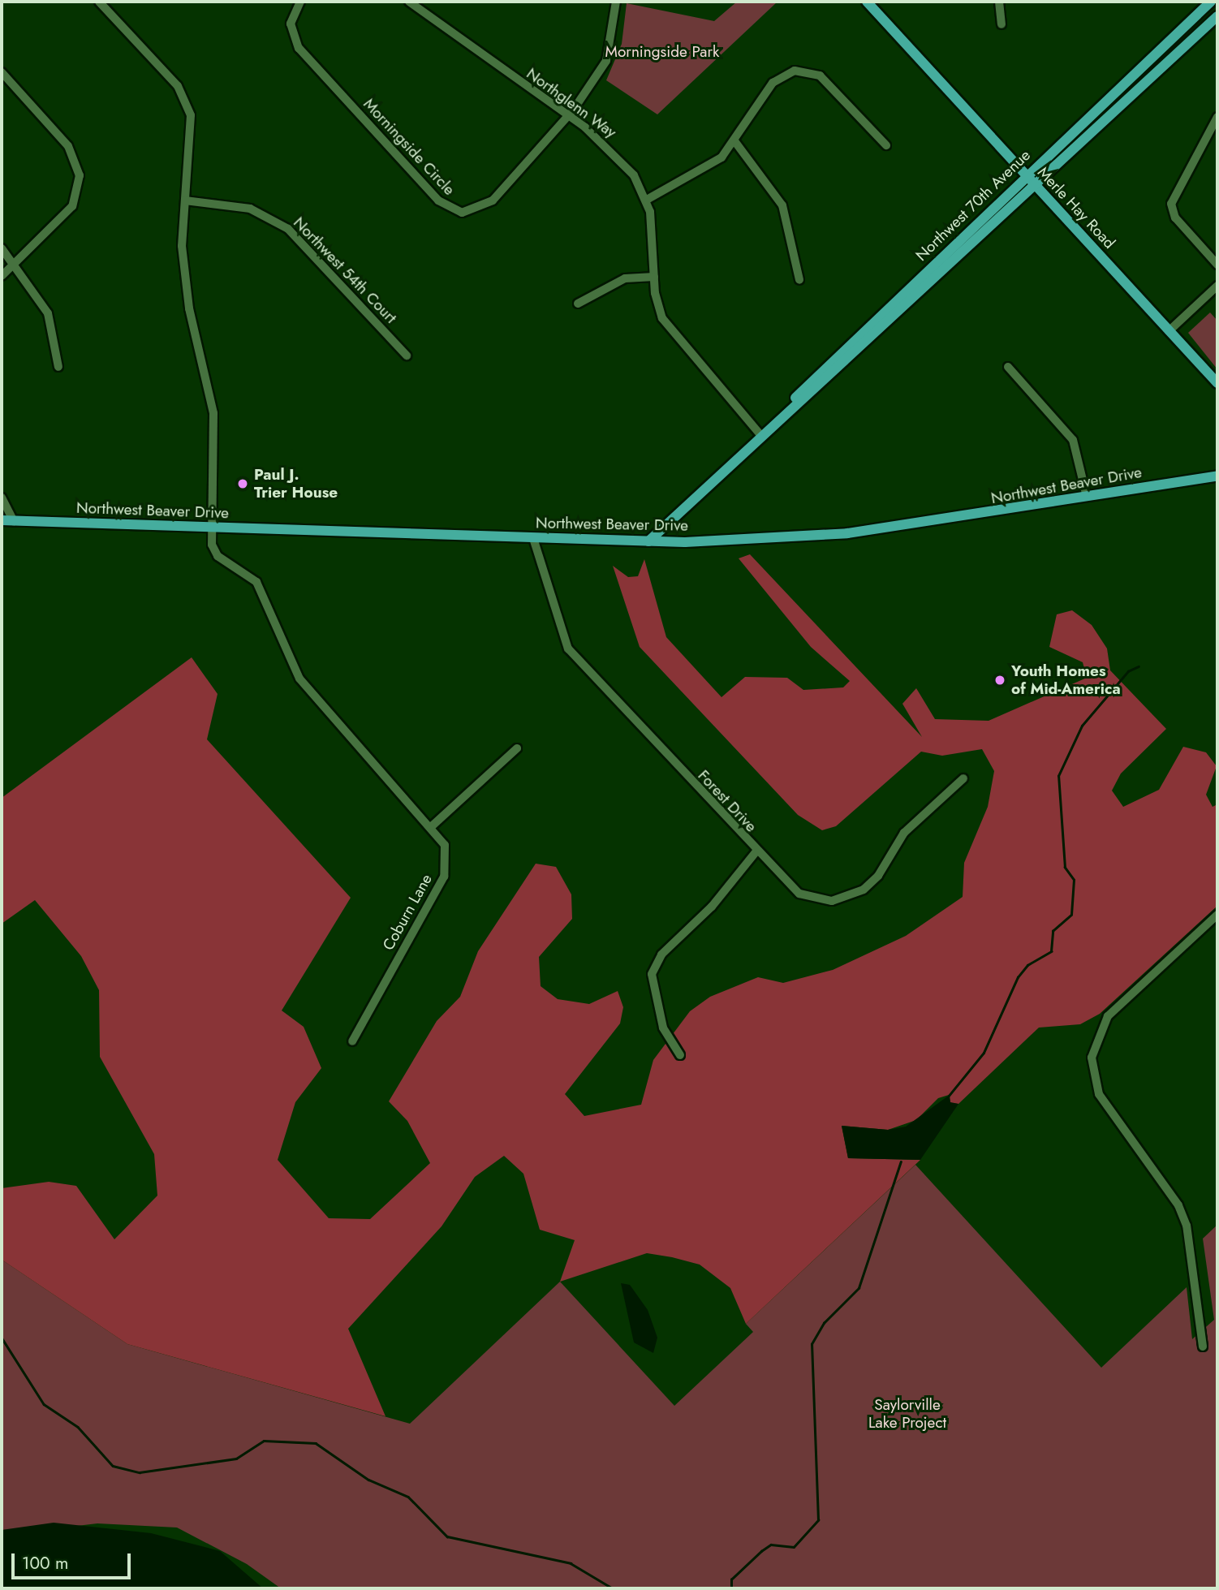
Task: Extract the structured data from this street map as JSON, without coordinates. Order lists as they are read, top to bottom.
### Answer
{
  "streets": {
    "main road": ["Northwest 70th Avenue", "Merle Hay Road", "Northwest Beaver Drive"],
    "street": [
      "Northglenn Way",
      "Morningside Circle",
      "Northwest 54th Court",
      "Forest Drive",
      "Coburn Lane"
    ]
  },
  "crossings": [
    ["Northglenn Way", "Morningside Circle"],
    ["Northglenn Way", "Northwest 70th Avenue"],
    ["Northwest 70th Avenue", "Merle Hay Road"],
    ["Northwest 70th Avenue", "Northwest Beaver Drive"],
    ["Northwest 54th Court", "Coburn Lane"],
    ["Northwest Beaver Drive", "Forest Drive"],
    ["Northwest Beaver Drive", "Coburn Lane"]
  ],
  "parks": ["Morningside Park", "Saylorville Lake Project"],
  "places": ["Paul J. Trier House", "Youth Homes of Mid-America"],
  "scale_bar": "100 m"
}
